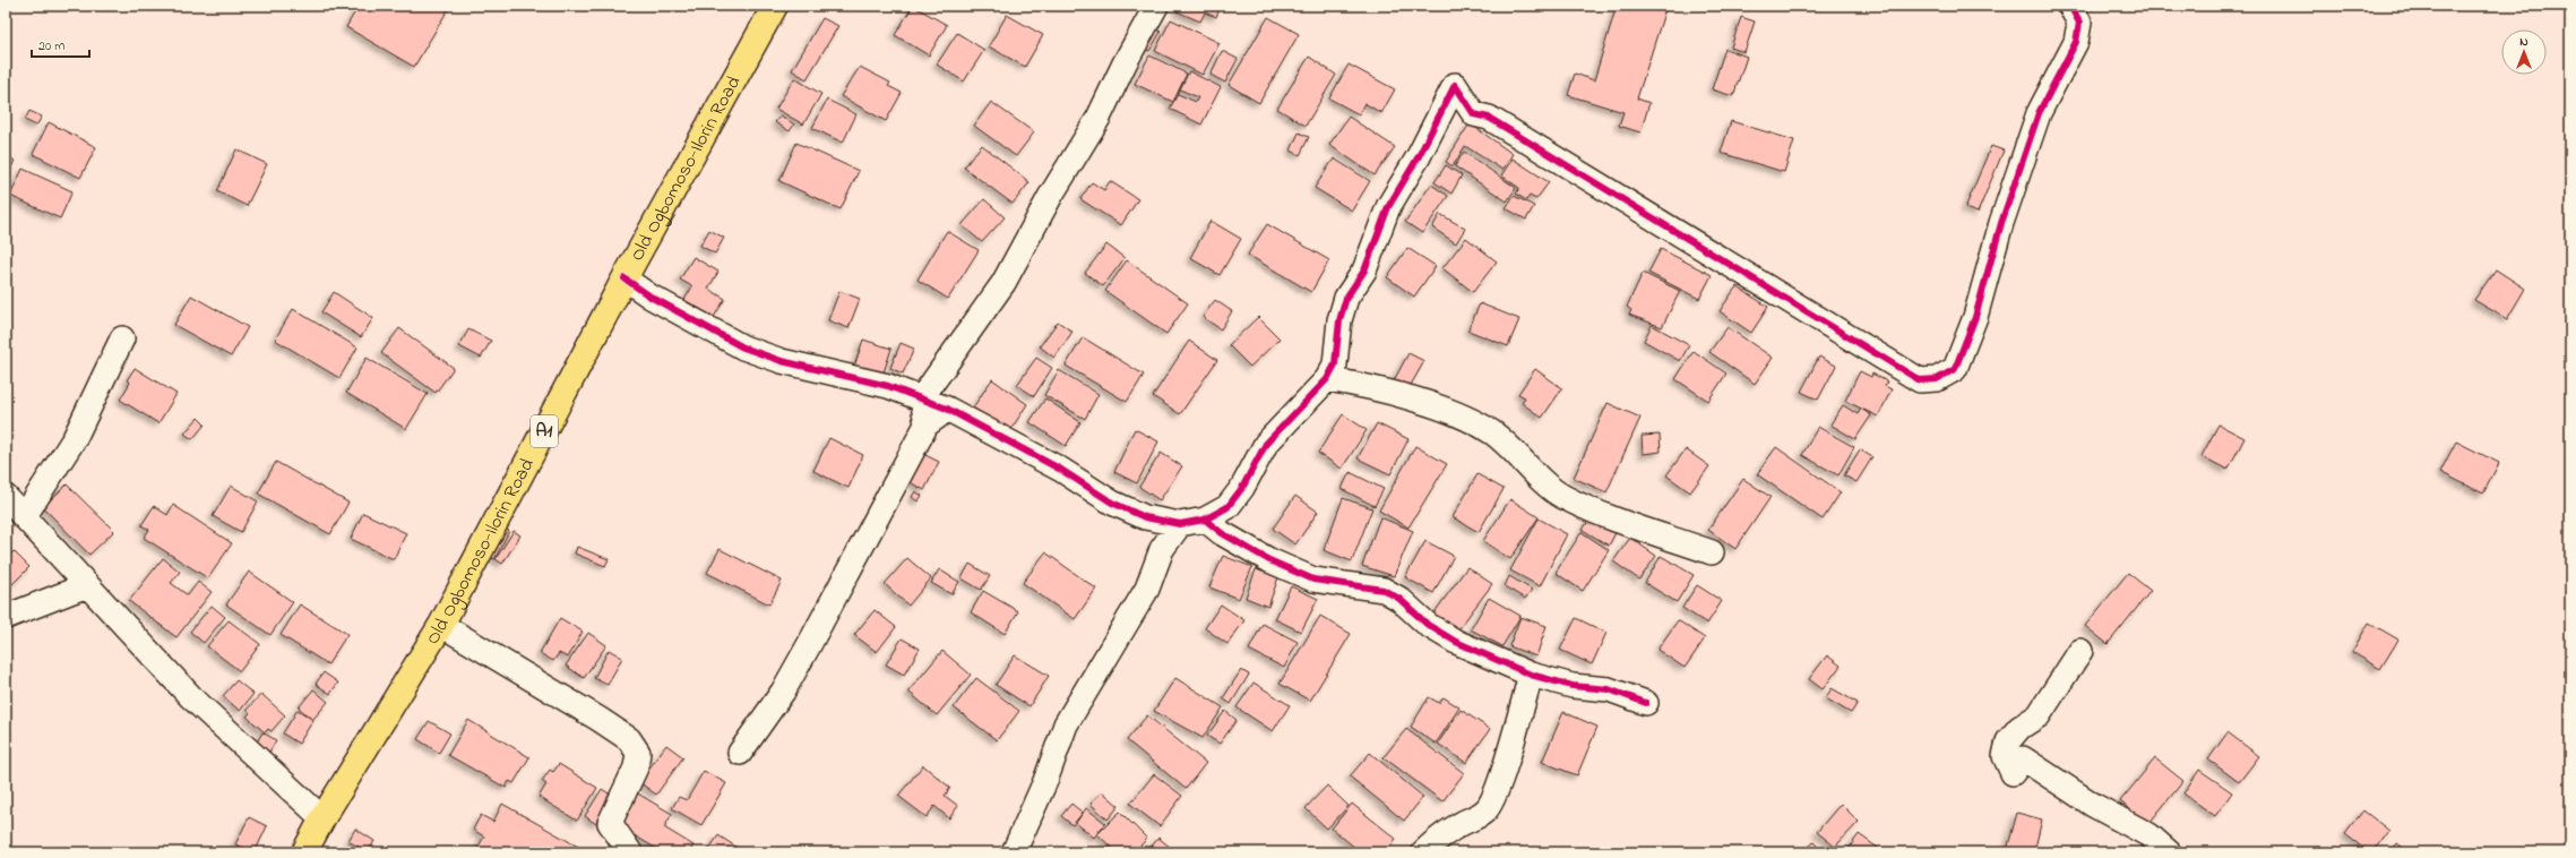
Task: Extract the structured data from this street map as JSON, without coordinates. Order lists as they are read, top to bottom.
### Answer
{
  "streets": {
    "highway": ["Old Ogbomoso-Ilorin Road", "A1"]
  },
  "scale_bar": "20 m",
  "north": "top"
}
